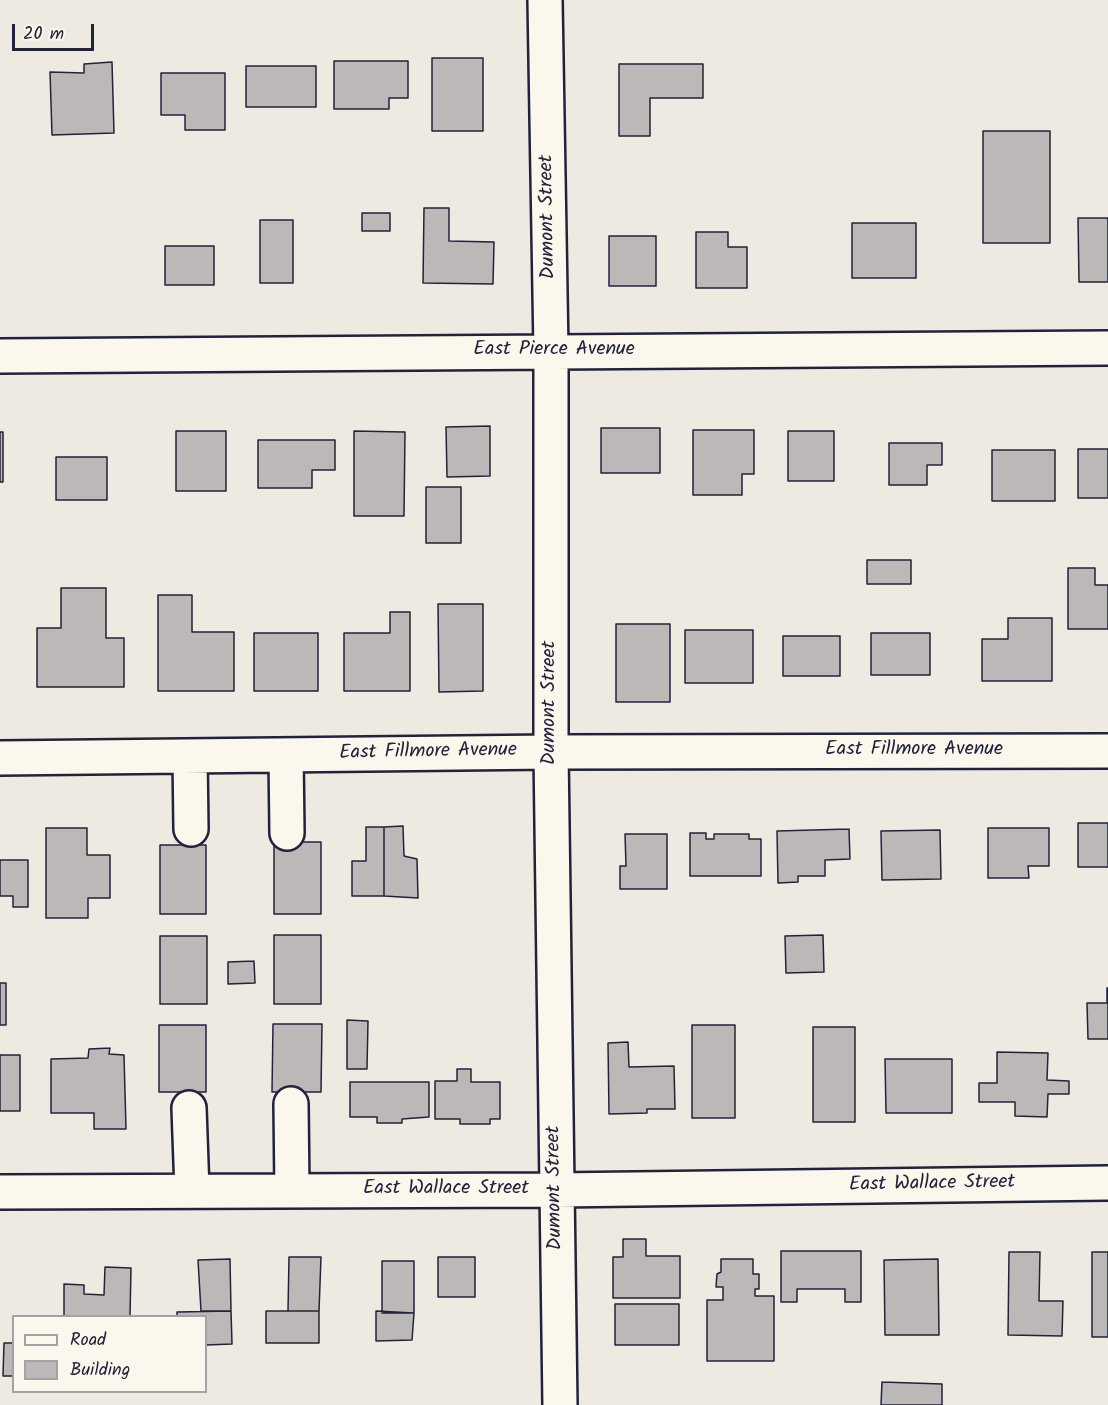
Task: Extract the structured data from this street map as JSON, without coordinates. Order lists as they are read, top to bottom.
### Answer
{
  "streets": {
    "street": [
      "Dumont Street",
      "East Pierce Avenue",
      "East Fillmore Avenue",
      "East Wallace Street"
    ]
  },
  "crossings": [
    ["Dumont Street", "East Pierce Avenue"],
    ["Dumont Street", "East Fillmore Avenue"],
    ["Dumont Street", "East Wallace Street"]
  ],
  "legend": ["Road", "Building"],
  "scale_bar": "20 m"
}
